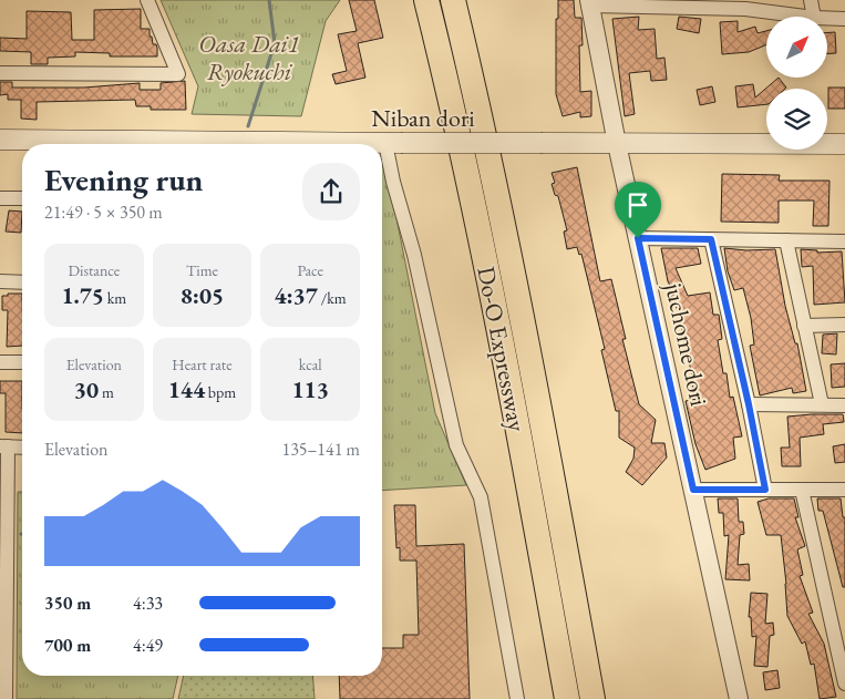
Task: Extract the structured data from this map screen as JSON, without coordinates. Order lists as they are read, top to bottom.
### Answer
{
  "streets": {
    "highway": ["Do-O Expressway"],
    "main road": ["Niban dori"],
    "street": ["juchome dori"]
  },
  "crossings": [
    ["Niban dori", "juchome dori"]
  ],
  "parks": ["Oasa Dai1 Ryokuchi"],
  "north": "top right",
  "page": {
    "heading": ["Evening run", "21:49 · 5 × 350 m"],
    "stats": [
      ["Distance", "1.75 km"],
      ["Time", "8:05"],
      ["Pace", "4:37 /km"],
      ["Elevation", "30 m"],
      ["Heart rate", "144 bpm"],
      ["kcal", "113"]
    ],
    "chart": ["Elevation", "135–141 m"],
    "list": [
      {
        "name": "350 m",
        "note": "4:33"
      },
      {
        "name": "700 m",
        "note": "4:49"
      }
    ]
  }
}
